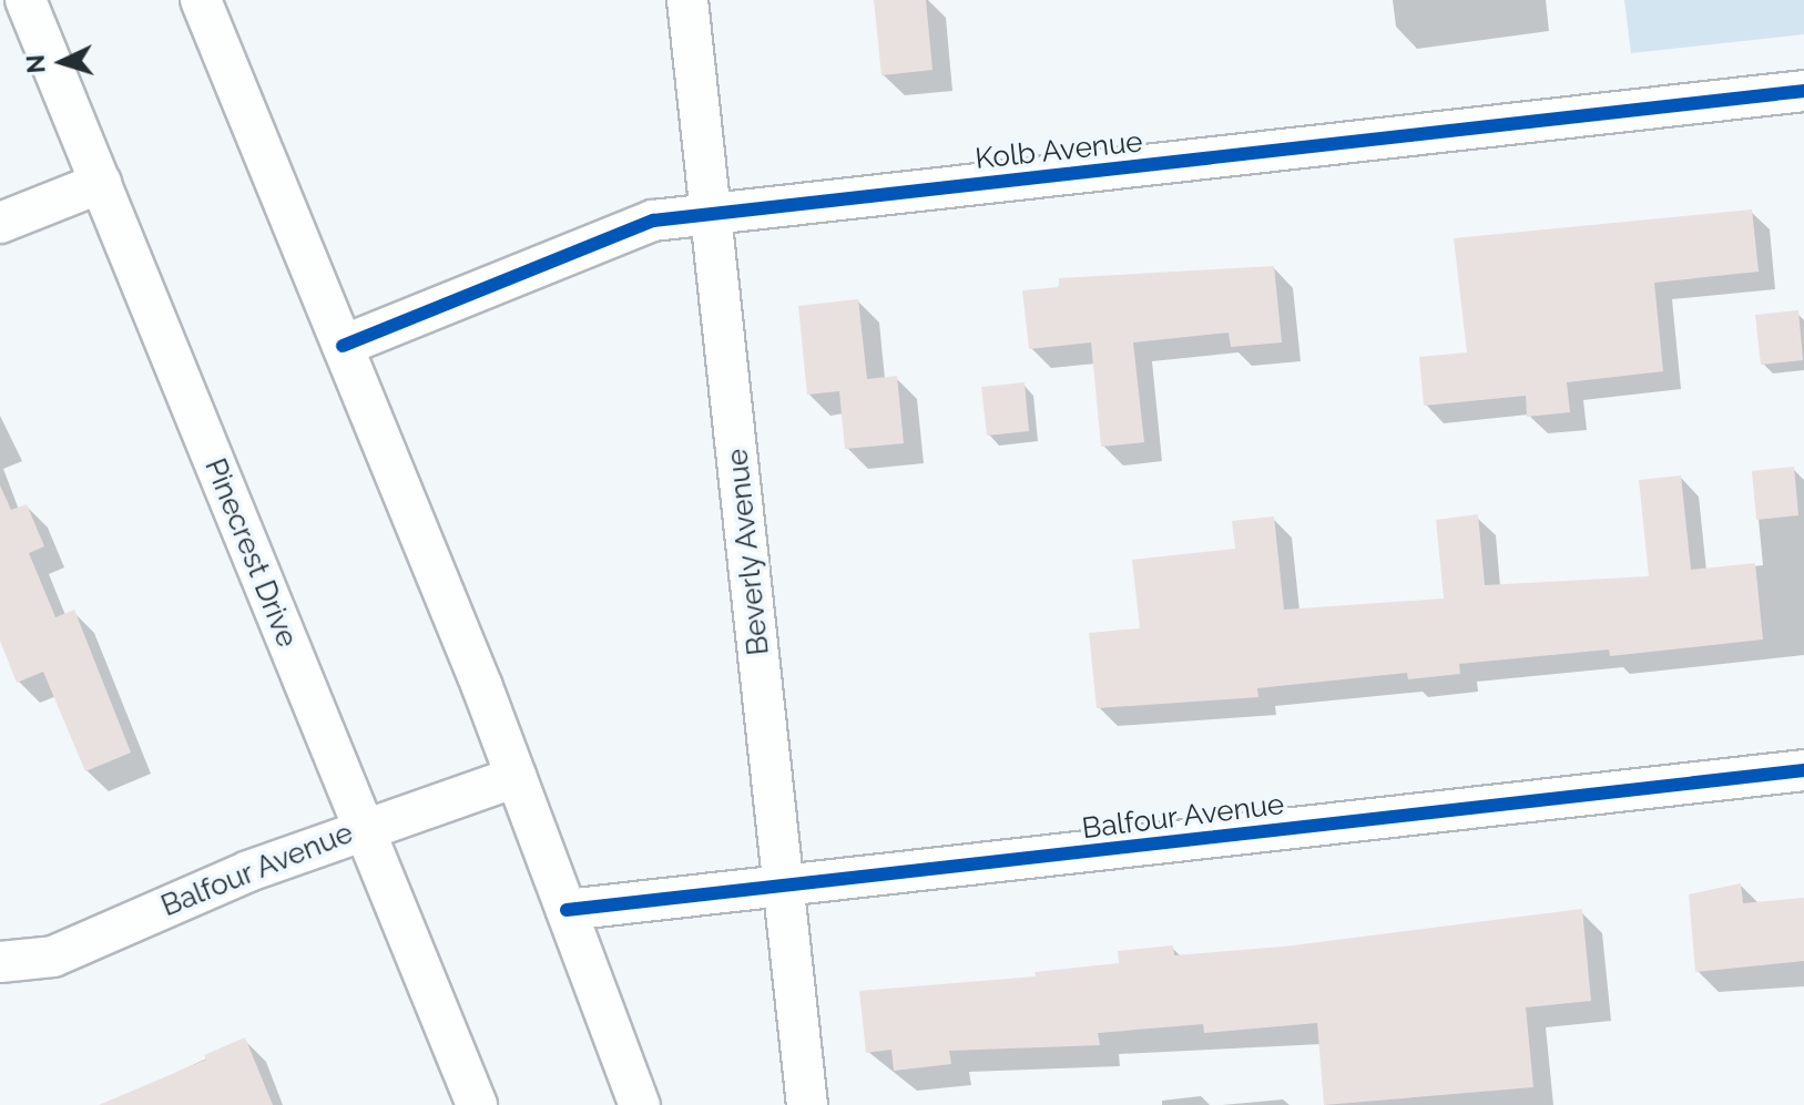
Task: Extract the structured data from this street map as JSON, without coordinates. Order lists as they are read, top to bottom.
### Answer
{
  "streets": {
    "street": [
      "Kolb Avenue",
      "Beverly Avenue",
      "Pinecrest Drive",
      "Balfour Avenue"
    ]
  },
  "crossings": [
    ["Kolb Avenue", "Beverly Avenue"],
    ["Beverly Avenue", "Balfour Avenue"],
    ["Pinecrest Drive", "Balfour Avenue"]
  ],
  "north": "left"
}
